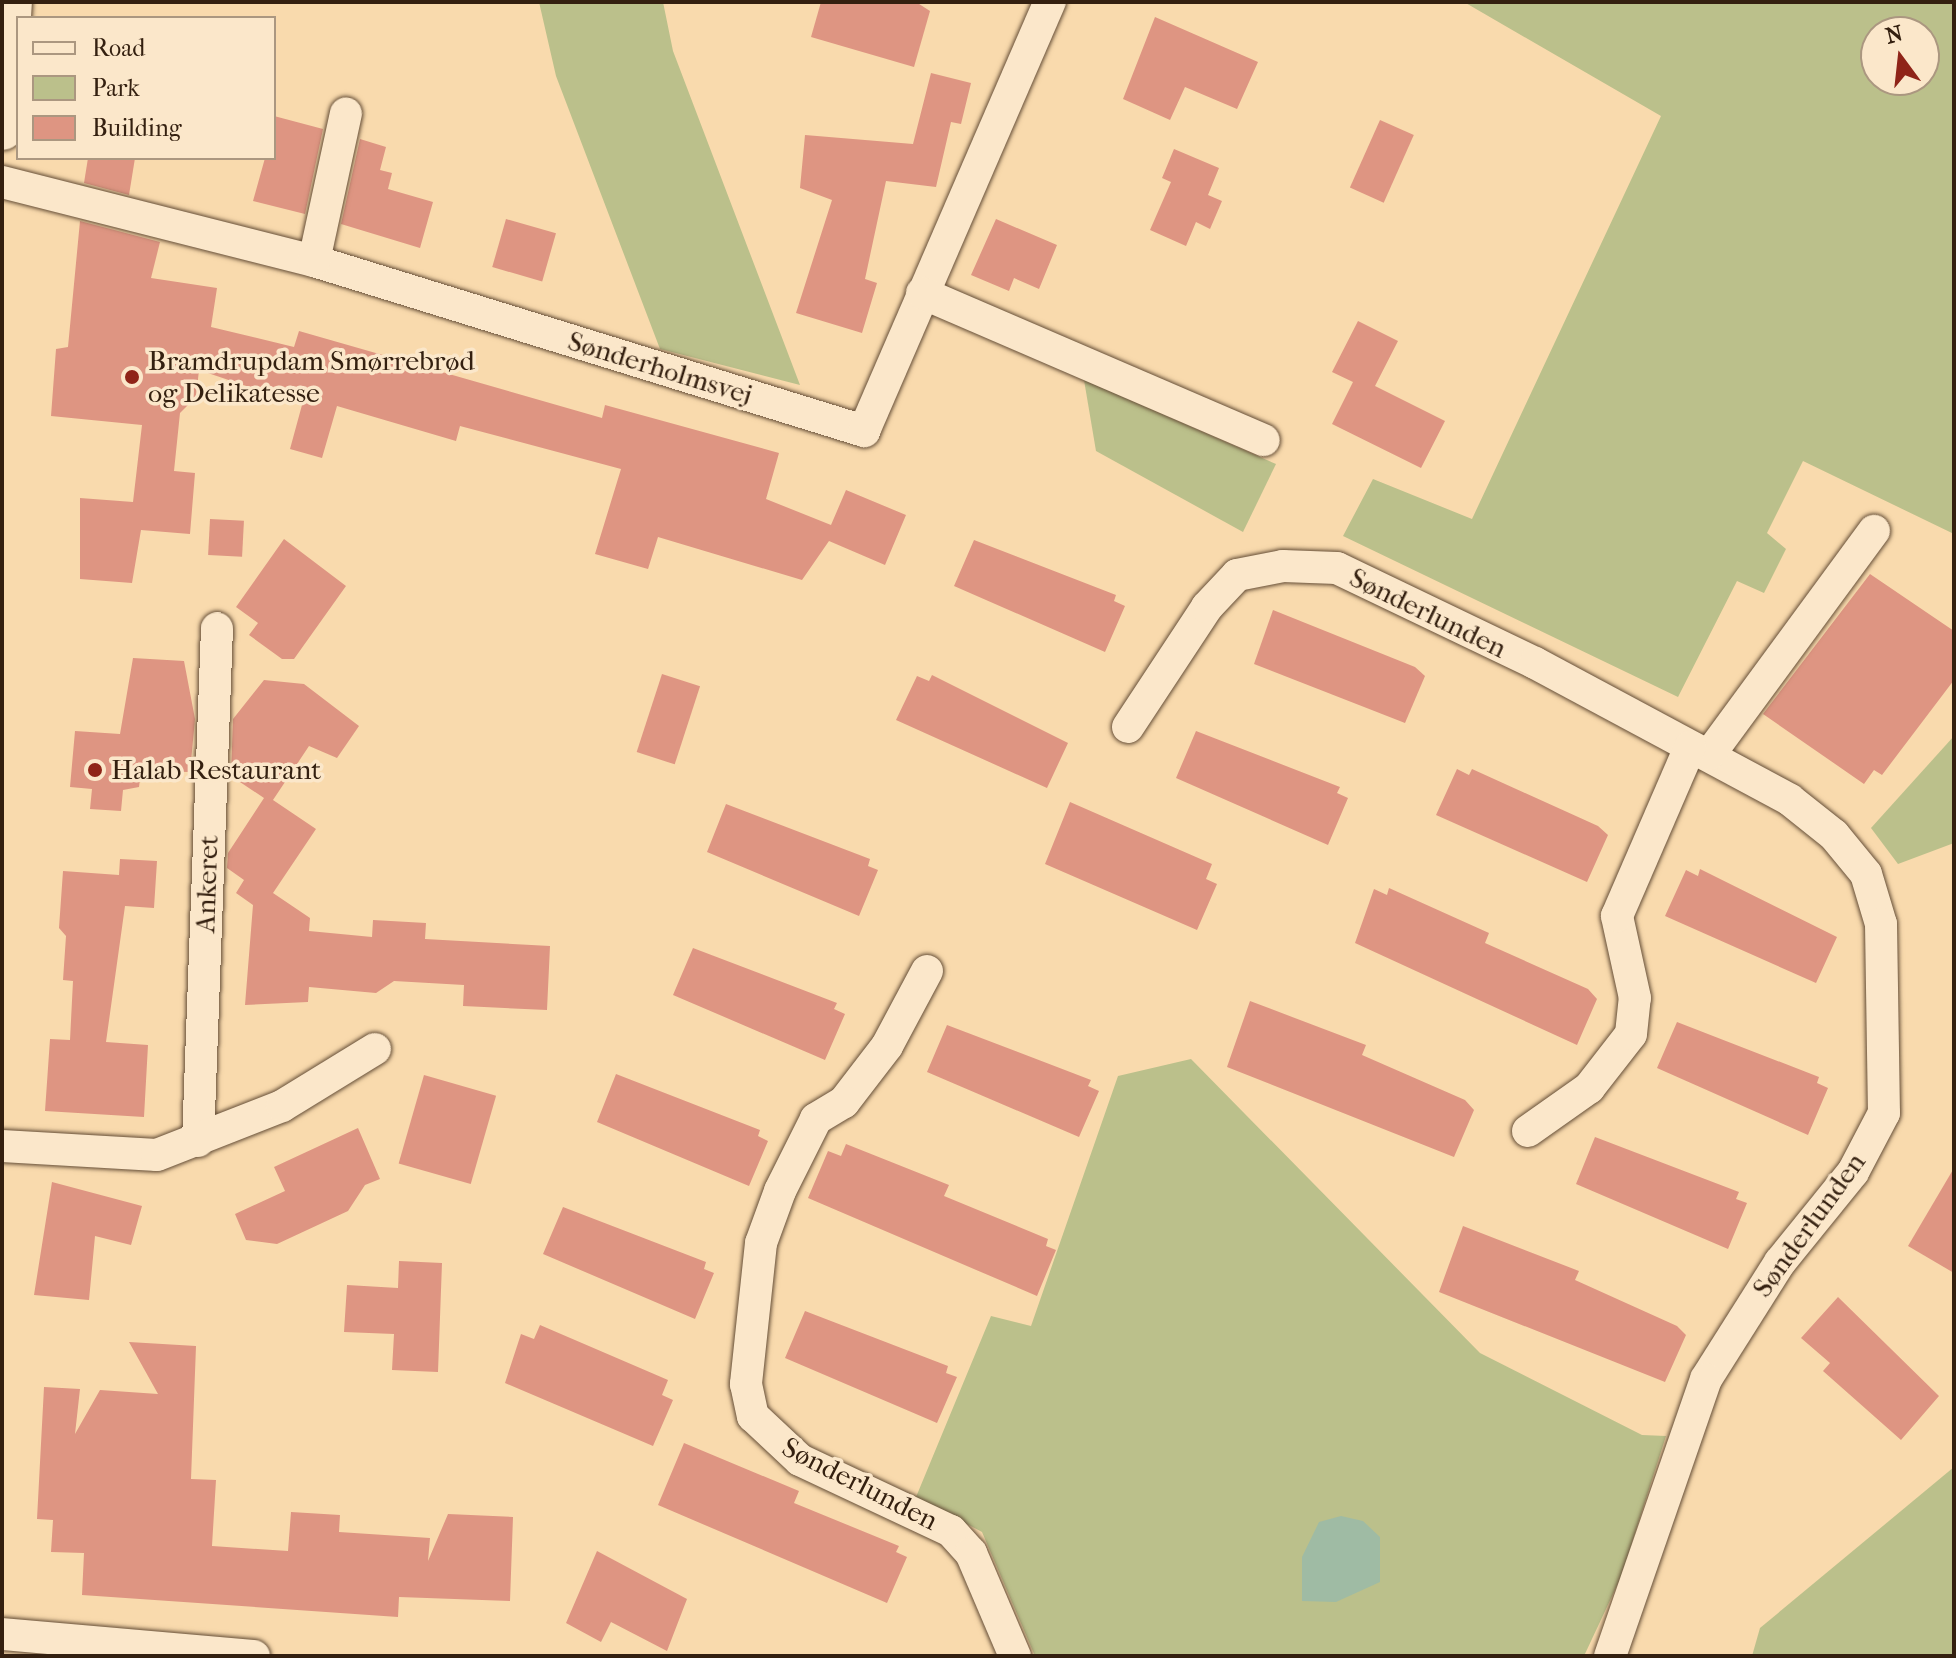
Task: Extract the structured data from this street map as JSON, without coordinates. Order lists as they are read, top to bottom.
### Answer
{
  "streets": {
    "street": ["Sønderholmsvej", "Sønderlunden", "Ankeret"]
  },
  "places": ["Bramdrupdam Smørrebrød og Delikatesse", "Halab Restaurant"],
  "legend": ["Road", "Park", "Building"],
  "north": "top"
}
